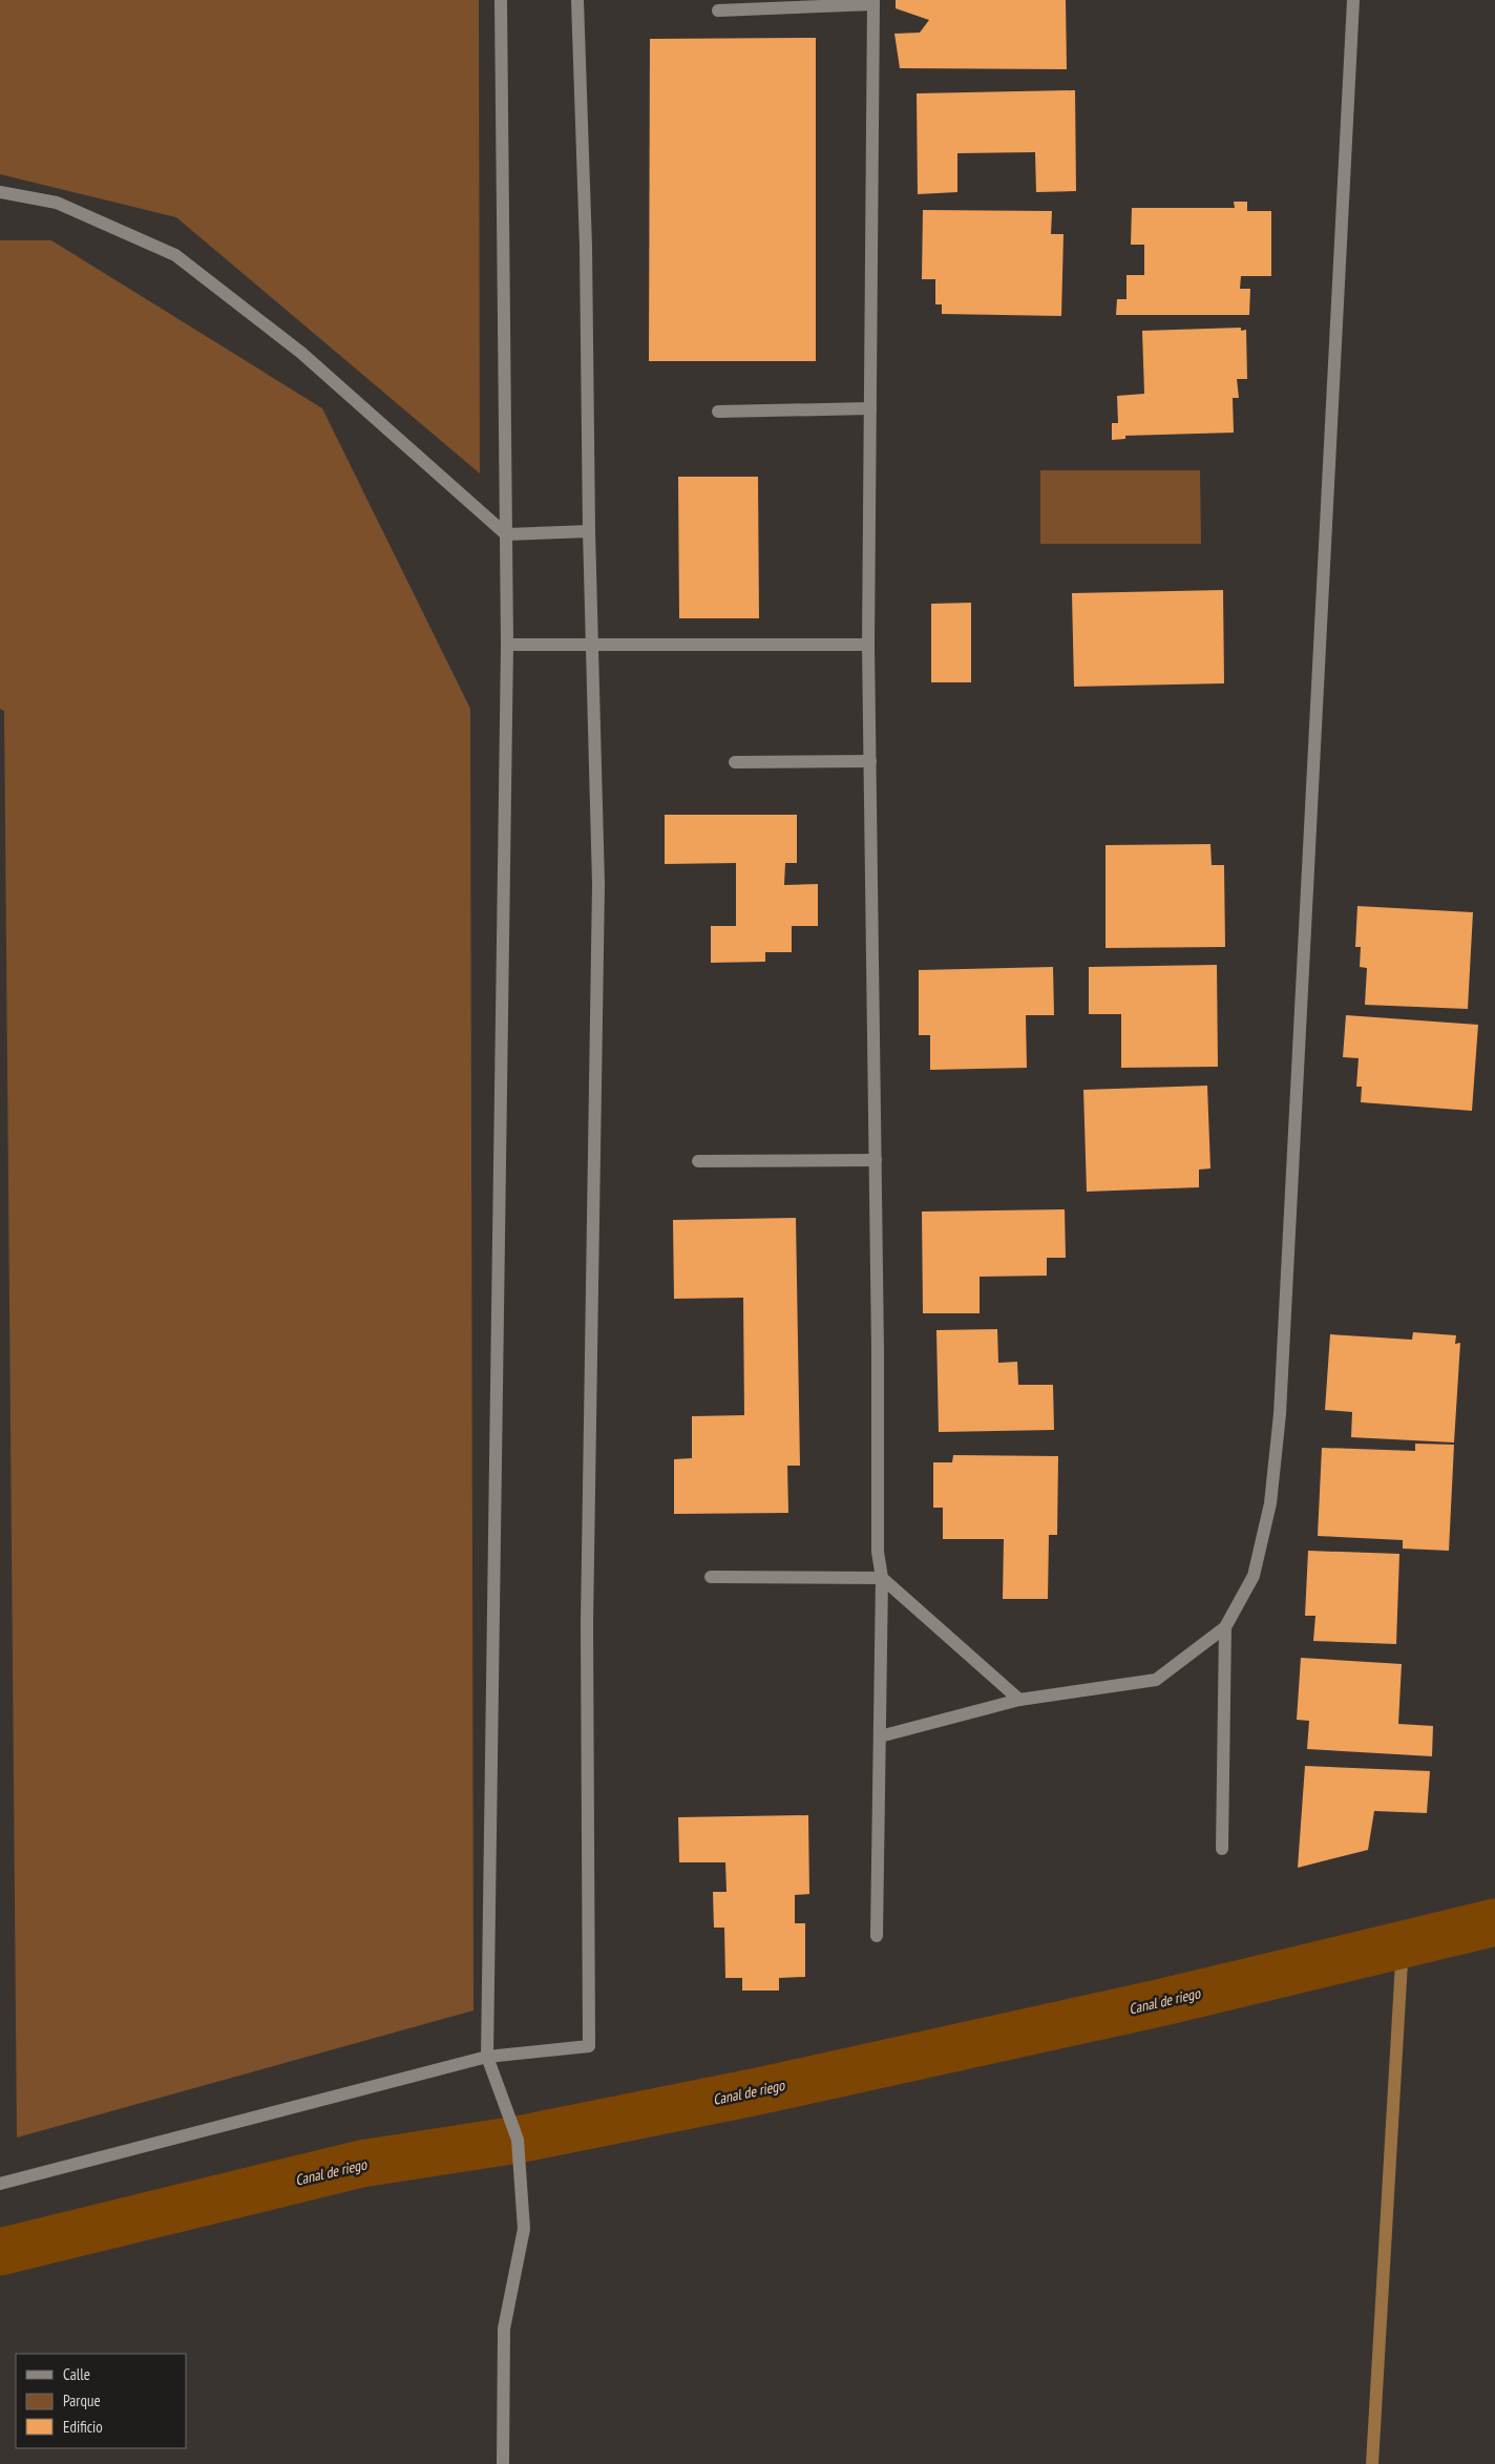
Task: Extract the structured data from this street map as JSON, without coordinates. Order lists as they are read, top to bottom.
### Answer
{
  "water": ["Canal de riego"],
  "legend": ["Calle", "Parque", "Edificio"]
}
